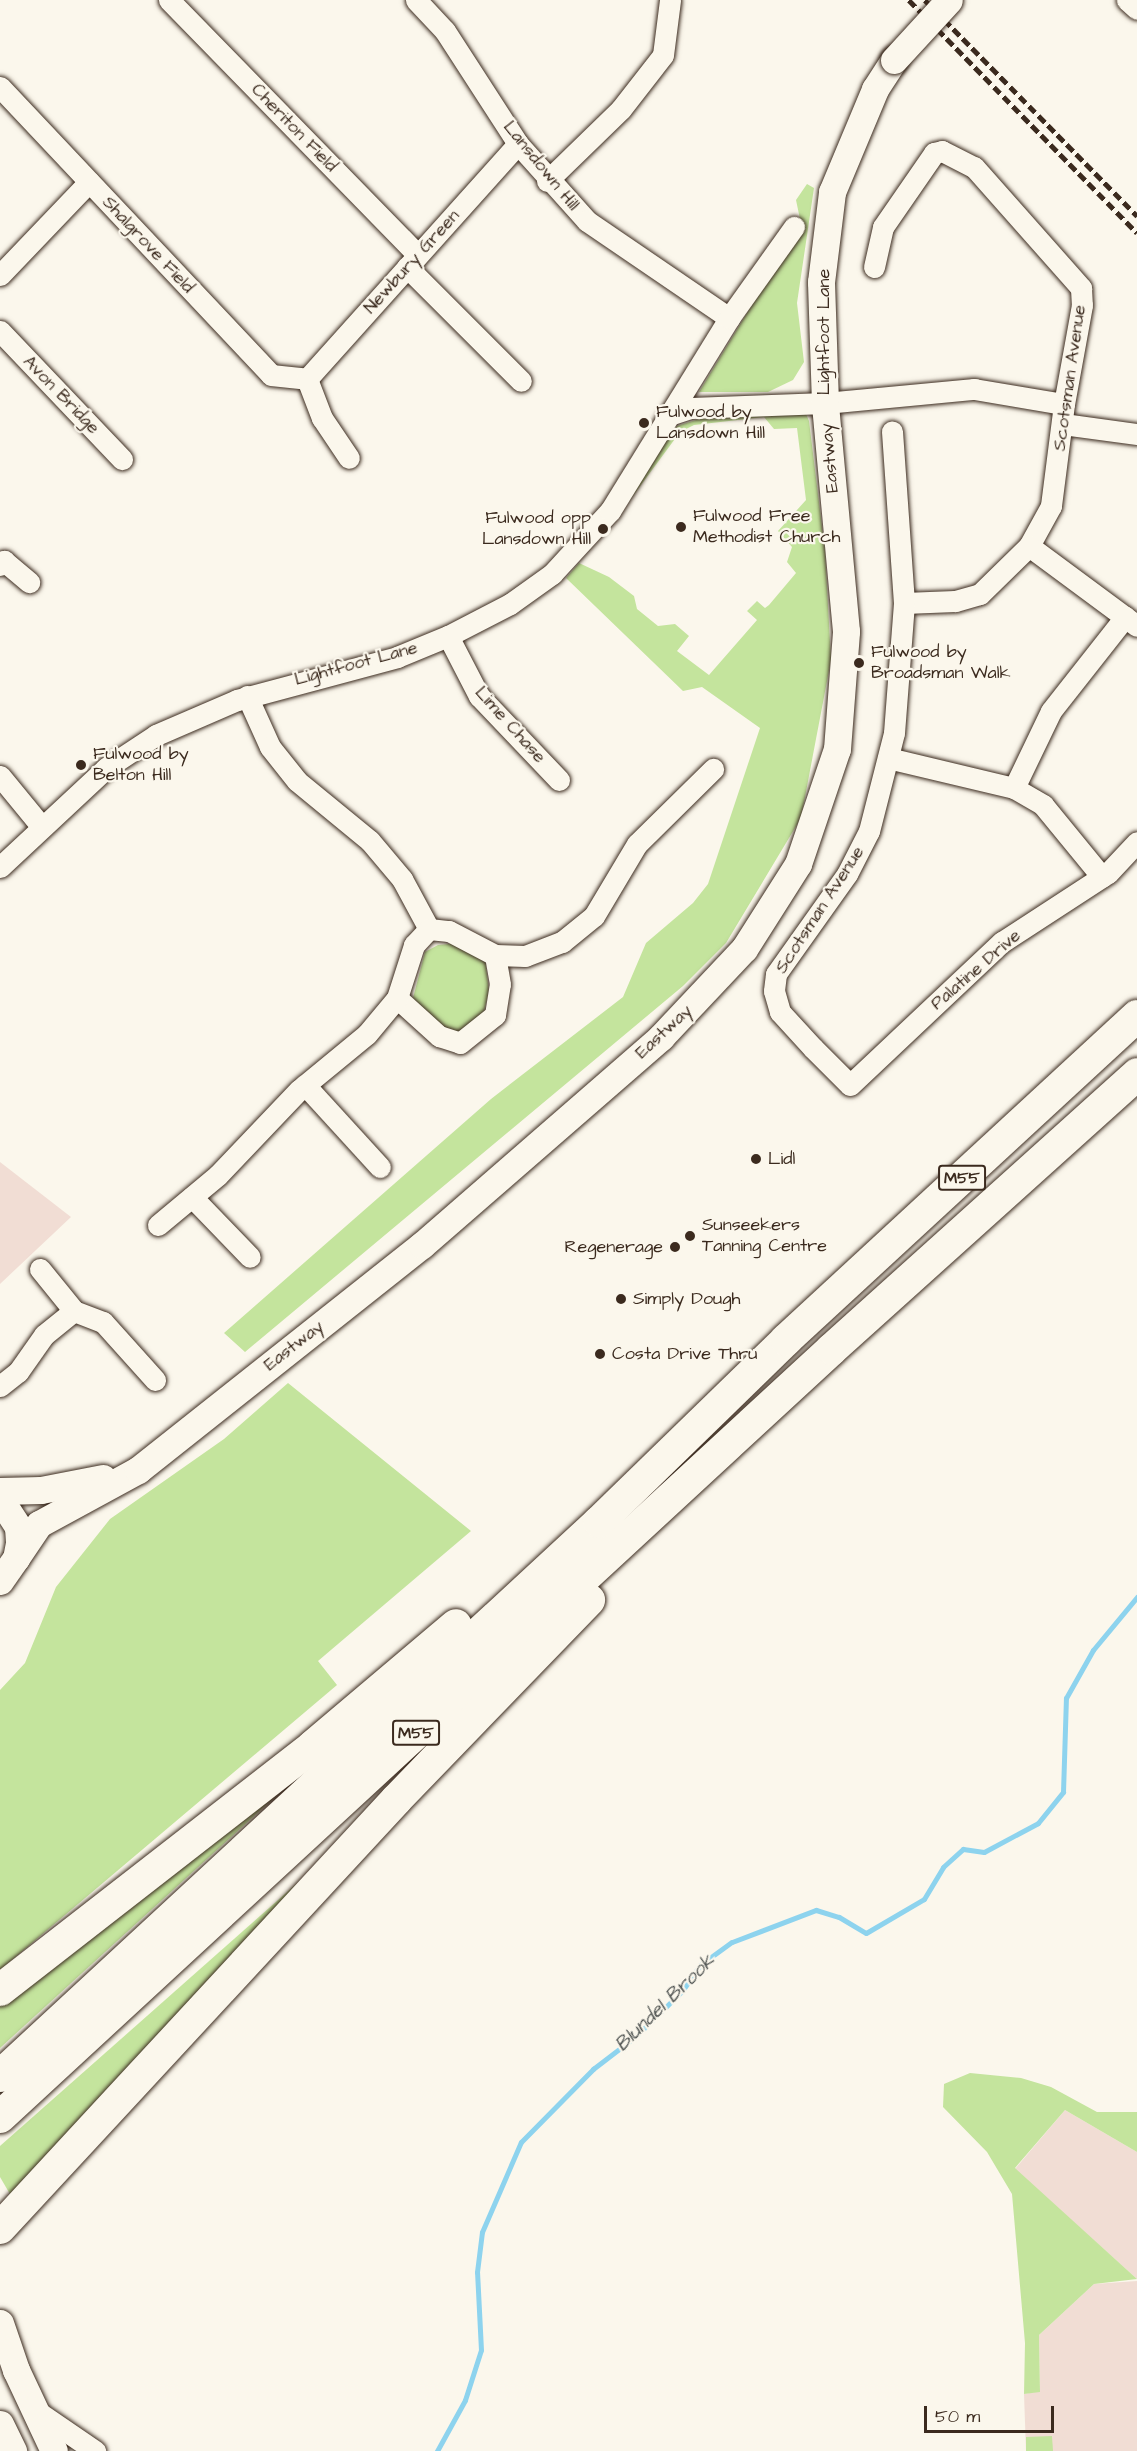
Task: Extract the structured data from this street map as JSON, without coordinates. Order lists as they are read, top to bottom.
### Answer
{
  "streets": {
    "highway": ["M55"],
    "main road": ["Lightfoot Lane", "Eastway"],
    "street": [
      "Cheriton Field",
      "Lansdown Hill",
      "Shalgrove Field",
      "Newbury Green",
      "Scotsman Avenue",
      "Avon Bridge",
      "Lime Chase",
      "Palatine Drive"
    ]
  },
  "crossings": [
    ["Cheriton Field", "Newbury Green"],
    ["Lansdown Hill", "Newbury Green"],
    ["Lansdown Hill", "Lightfoot Lane"],
    ["Shalgrove Field", "Newbury Green"],
    ["Lightfoot Lane", "Eastway"],
    ["Lightfoot Lane", "Lime Chase"],
    ["Scotsman Avenue", "Palatine Drive"]
  ],
  "water": ["Blundel Brook"],
  "places": [
    "Fulwood by Lansdown Hill",
    "Fulwood Free Methodist Church",
    "Fulwood opp Lansdown Hill",
    "Fulwood by Broadsman Walk",
    "Fulwood by Belton Hill",
    "Lidl",
    "Sunseekers Tanning Centre",
    "Regenerage",
    "Simply Dough",
    "Costa Drive Thru"
  ],
  "scale_bar": "50 m"
}
